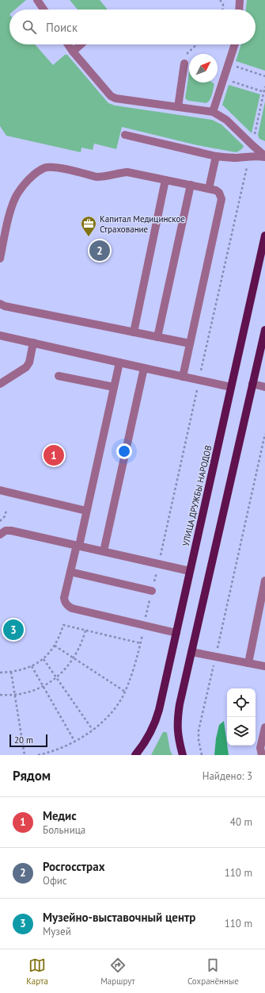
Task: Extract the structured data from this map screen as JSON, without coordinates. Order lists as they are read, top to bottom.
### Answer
{
  "streets": {
    "main road": ["УЛИЦА ДРУЖБЫ НАРОДОВ"]
  },
  "places": {
    "office": ["Капитал Медицинское Страхование"]
  },
  "scale_bar": "20 m",
  "north": "top right",
  "page": {
    "search": "Поиск",
    "pins": ["2", "1", "3"],
    "scale": "20 m",
    "heading": ["Рядом", "Найдено: 3"],
    "list": [
      {
        "mark": "1",
        "name": "Медис",
        "note": "Больница",
        "value": "40 m"
      },
      {
        "mark": "2",
        "name": "Росгосстрах",
        "note": "Офис",
        "value": "110 m"
      },
      {
        "mark": "3",
        "name": "Музейно-выставочный центр",
        "note": "Музей",
        "value": "110 m"
      }
    ],
    "nav": ["Карта", "Маршрут", "Сохранённые"]
  }
}
